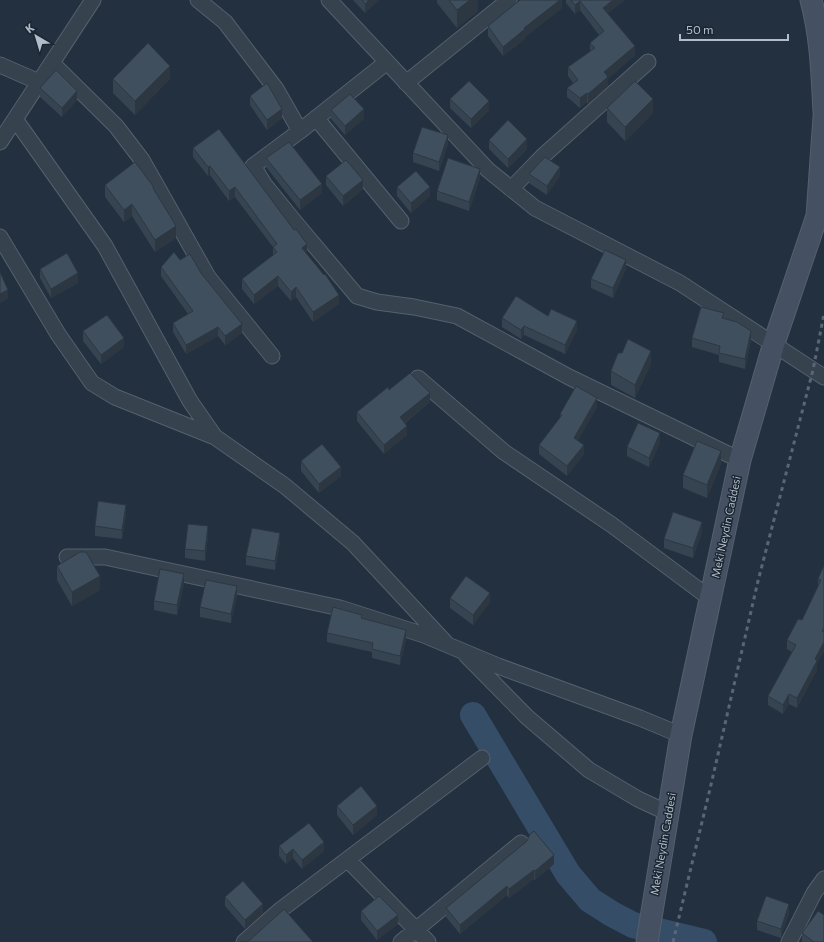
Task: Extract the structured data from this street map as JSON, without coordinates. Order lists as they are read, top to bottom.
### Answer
{
  "streets": {
    "street": ["Meki Neydin Caddesi"]
  },
  "scale_bar": "50 m",
  "north": "top left"
}
